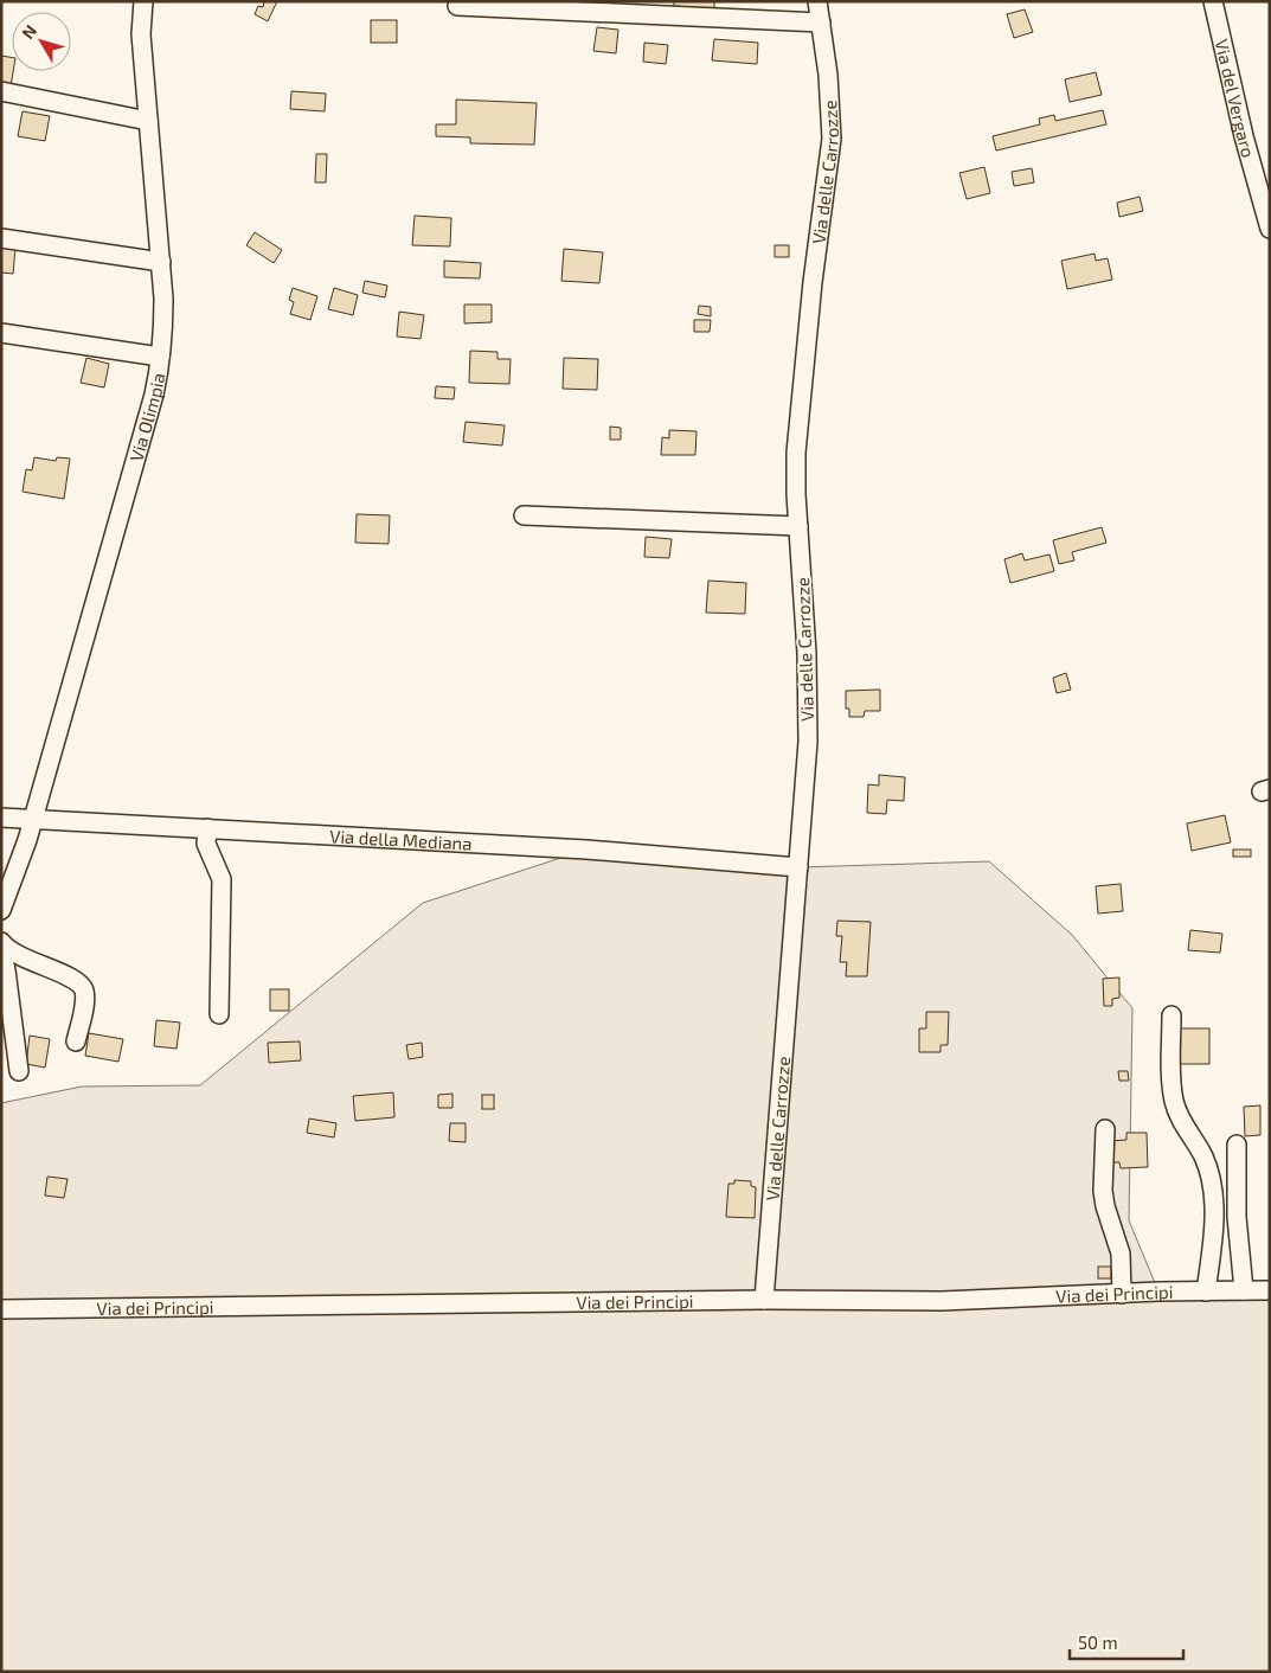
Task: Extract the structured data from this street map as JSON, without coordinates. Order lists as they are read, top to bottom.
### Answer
{
  "streets": {
    "street": [
      "Via del Vergaro",
      "Via delle Carrozze",
      "Via Olimpia",
      "Via della Mediana",
      "Via dei Principi"
    ]
  },
  "crossings": [
    ["Via delle Carrozze", "Via della Mediana"],
    ["Via delle Carrozze", "Via dei Principi"],
    ["Via Olimpia", "Via della Mediana"]
  ],
  "scale_bar": "50 m",
  "north": "top left"
}
